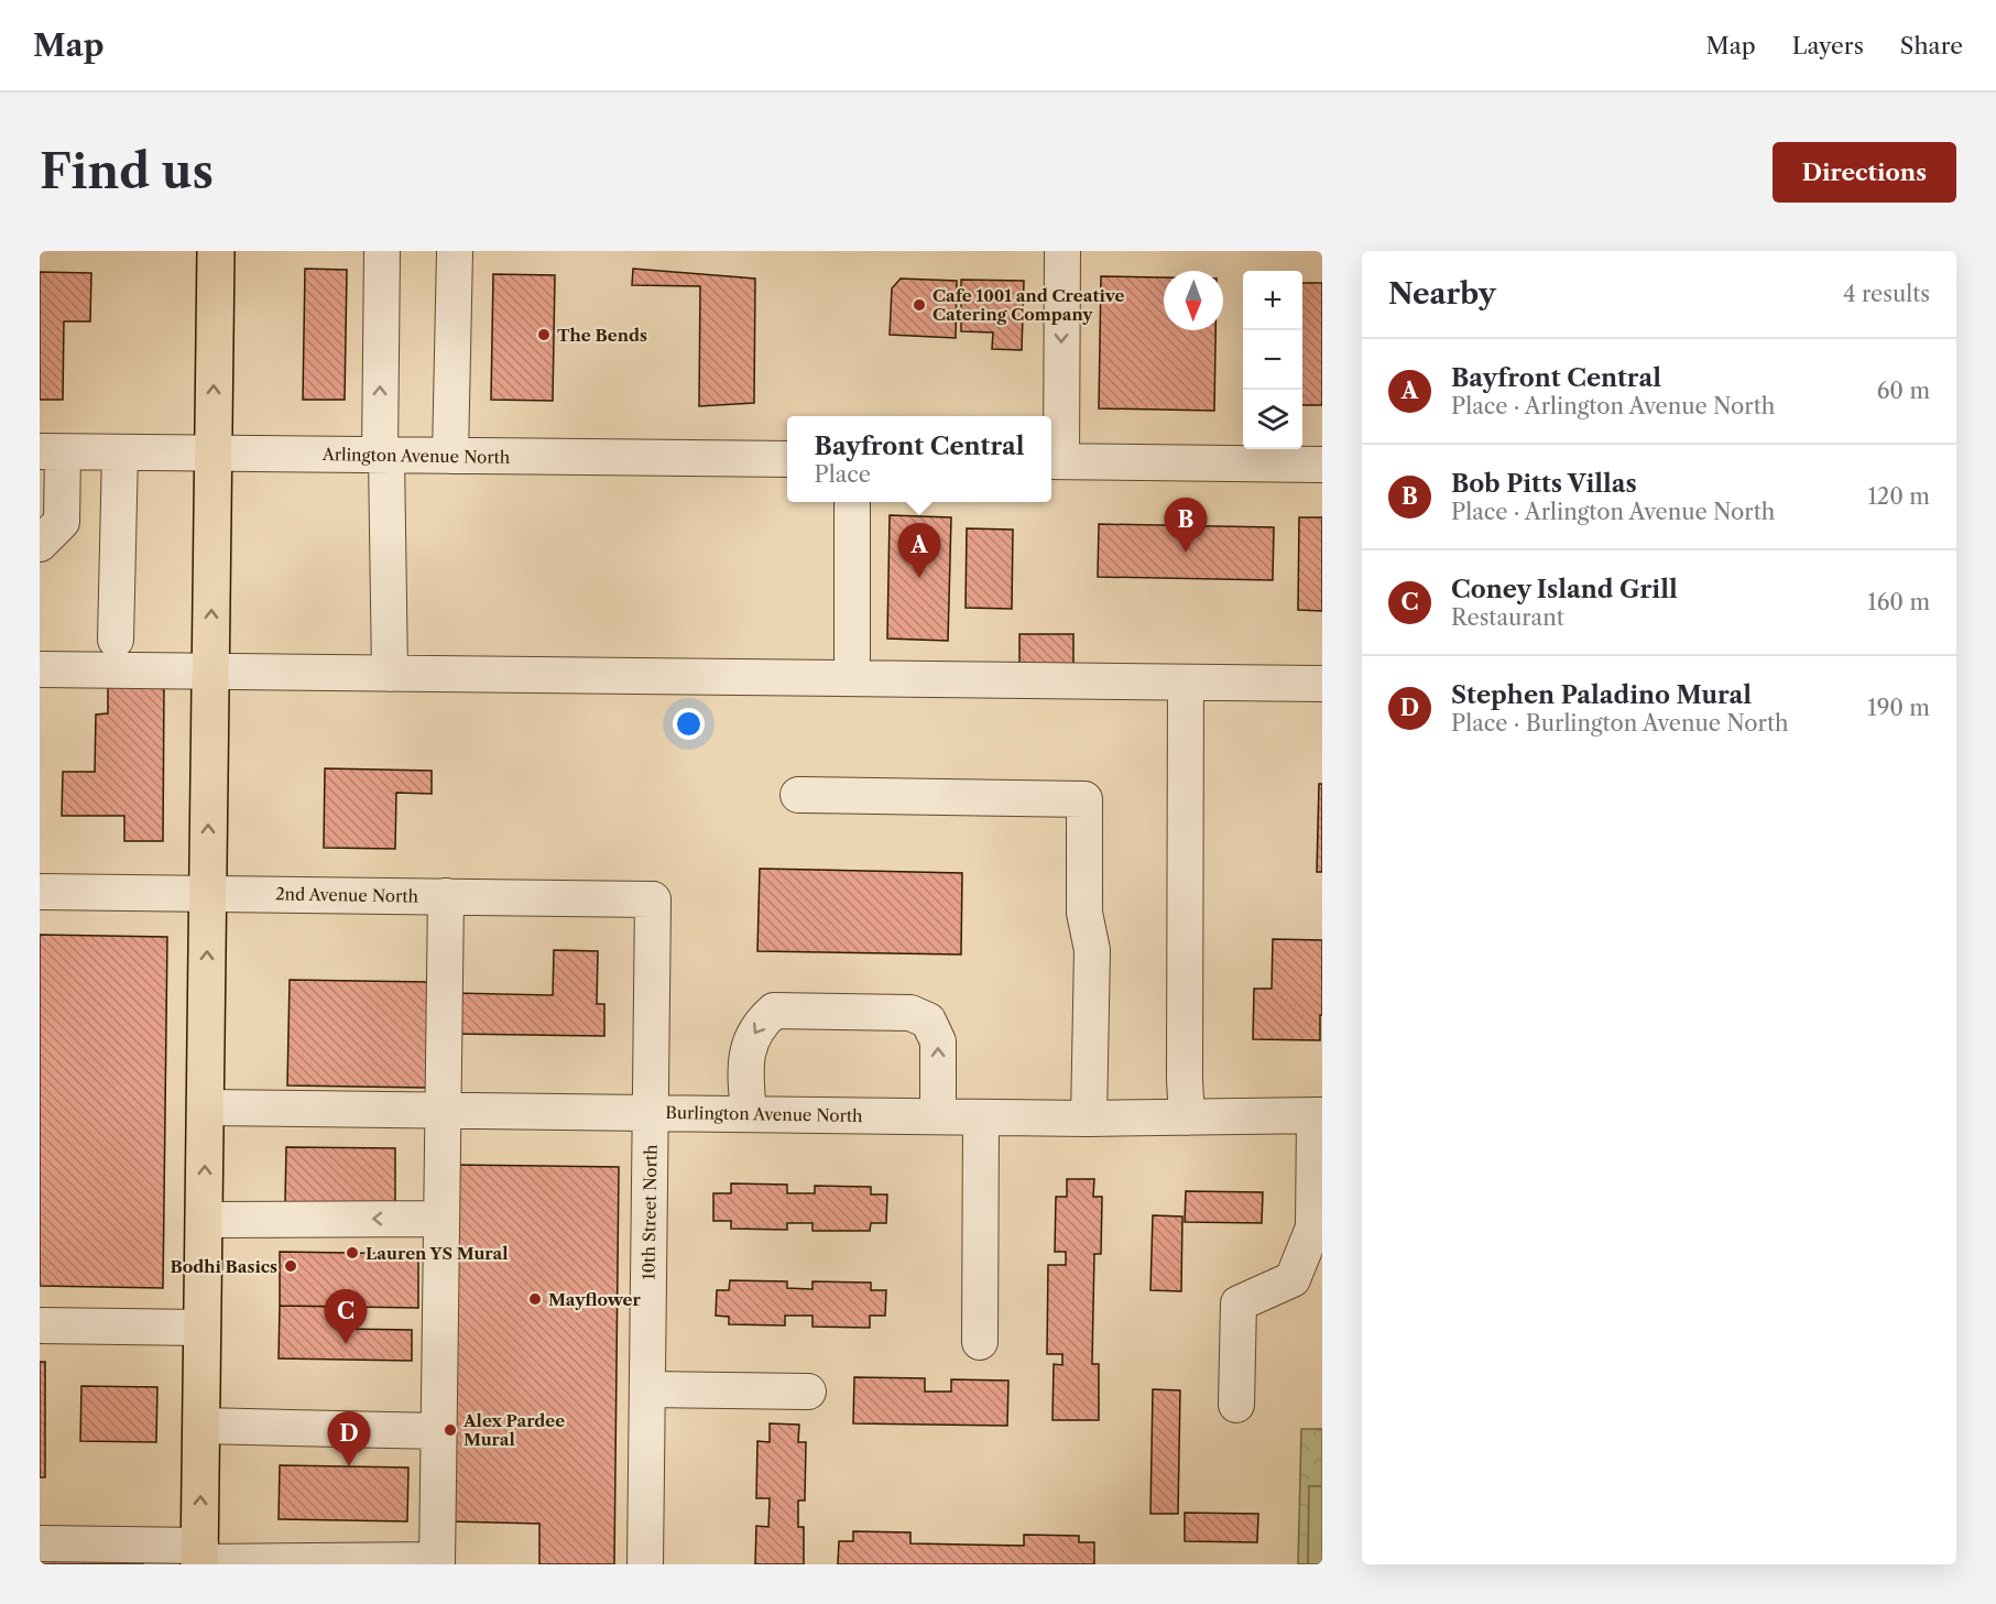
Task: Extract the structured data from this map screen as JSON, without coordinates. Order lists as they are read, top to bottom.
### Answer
{
  "streets": {
    "street": [
      "Arlington Avenue North",
      "2nd Avenue North",
      "Burlington Avenue North",
      "10th Street North"
    ]
  },
  "crossings": [
    ["2nd Avenue North", "10th Street North"],
    ["Burlington Avenue North", "10th Street North"]
  ],
  "places": [
    "Cafe 1001 and Creative Catering Company",
    "The Bends",
    "Lauren YS Mural",
    "Bodhi Basics",
    "Mayflower",
    "Alex Pardee Mural"
  ],
  "north": "bottom",
  "page": {
    "header": "Map",
    "nav": ["Map", "Layers", "Share"],
    "buttons": "Directions",
    "title": "Find us",
    "heading": ["Nearby", "4 results"],
    "map_buttons": ["+", "−"],
    "list": [
      {
        "mark": "A",
        "name": "Bayfront Central",
        "note": "Place · Arlington Avenue North",
        "value": "60 m"
      },
      {
        "mark": "B",
        "name": "Bob Pitts Villas",
        "note": "Place · Arlington Avenue North",
        "value": "120 m"
      },
      {
        "mark": "C",
        "name": "Coney Island Grill",
        "note": "Restaurant",
        "value": "160 m"
      },
      {
        "mark": "D",
        "name": "Stephen Paladino Mural",
        "note": "Place · Burlington Avenue North",
        "value": "190 m"
      }
    ],
    "popup": ["Bayfront Central", "Place"],
    "pins": [
      "B",
      "A",
      "C",
      "D"
    ]
  }
}
